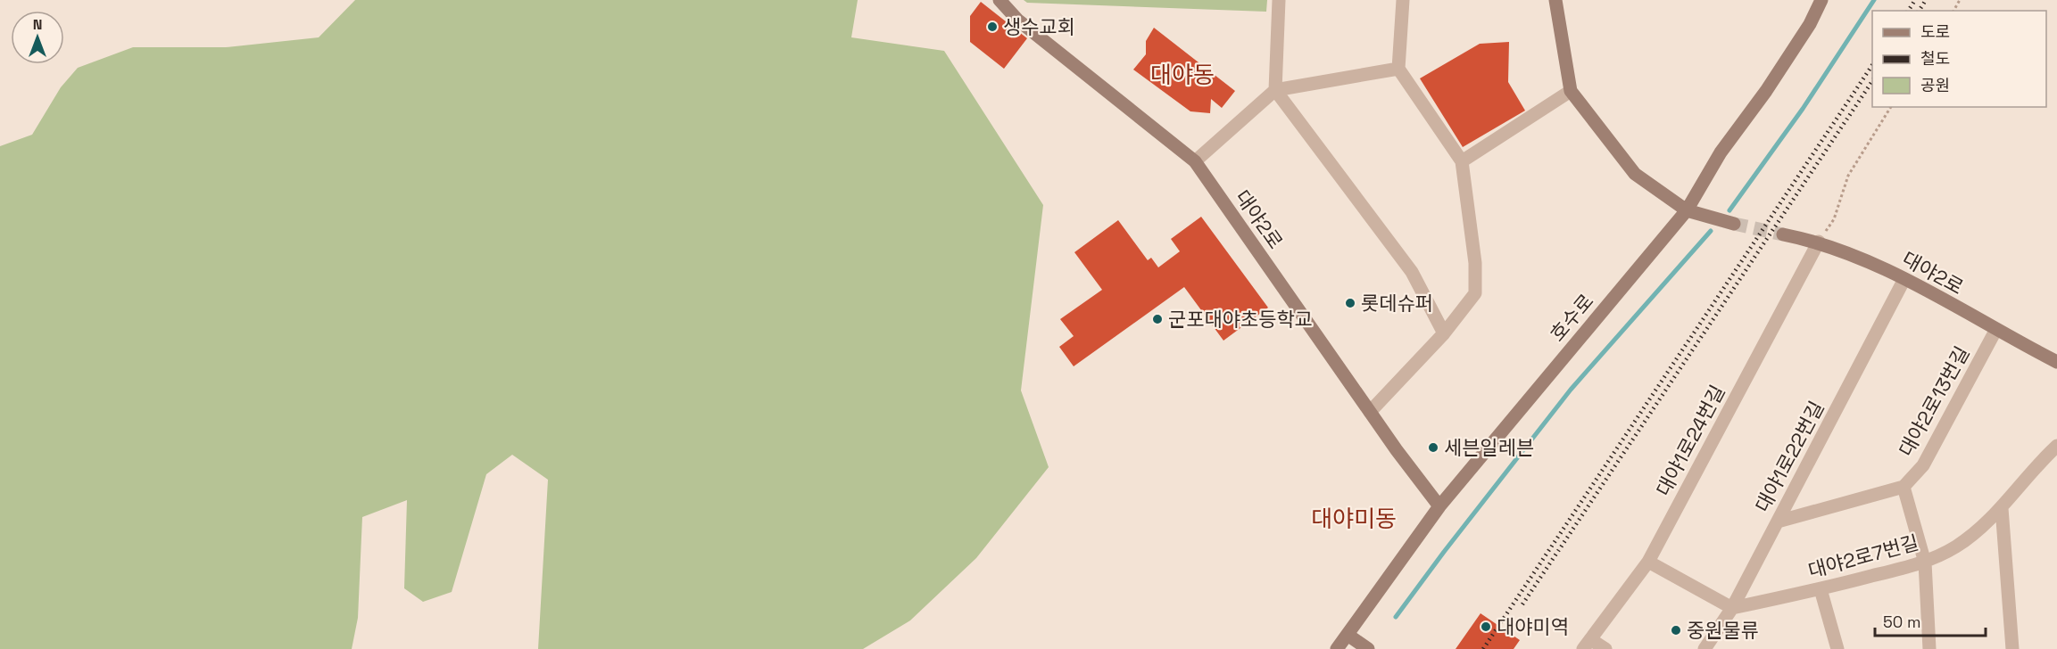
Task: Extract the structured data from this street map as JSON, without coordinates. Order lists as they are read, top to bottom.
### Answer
{
  "streets": {
    "street": [
      "대야2로",
      "호수로",
      "대야2로13번길",
      "대야1로24번길",
      "대야1로22번길",
      "대야2로7번길"
    ]
  },
  "crossings": [
    ["대야2로", "호수로"],
    ["대야2로", "대야2로13번길"],
    ["대야2로", "대야1로24번길"],
    ["대야2로", "대야1로22번길"],
    ["대야2로13번길", "대야1로22번길"],
    ["대야1로22번길", "대야2로7번길"]
  ],
  "districts": ["대야동", "대야미동"],
  "places": [
    "생수교회",
    "롯데슈퍼",
    "군포대야초등학교",
    "세븐일레븐",
    "대야미역",
    "중원물류"
  ],
  "legend": ["도로", "철도", "공원"],
  "scale_bar": "50 m",
  "north": "top"
}
